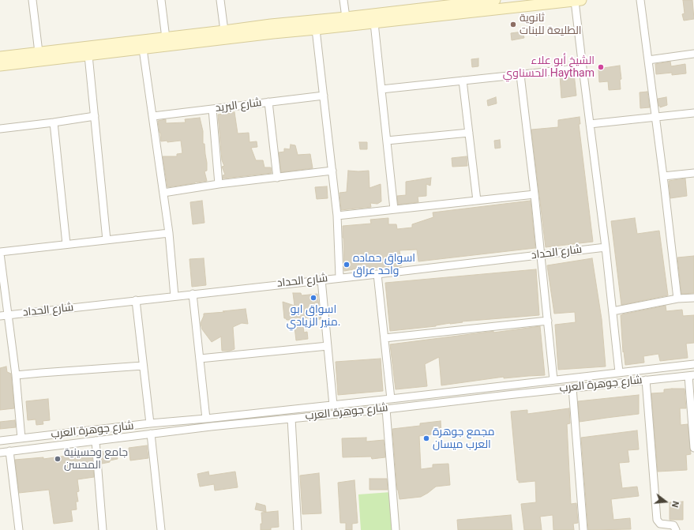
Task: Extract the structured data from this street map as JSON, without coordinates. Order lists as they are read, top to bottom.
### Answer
{
  "streets": {
    "street": ["شارع البريد", "شارع الحداد", "شارع جوهرة العرب"]
  },
  "places": [
    "ثانوية الطليعة للبنات",
    "الشيخ أبو علاء الحسناوي Haytham",
    "اسواق حماده واحد عراق",
    "اسواق ابو منير الزيادي.",
    "مجمع جوهرة العرب ميسان",
    "جامع وحسينية المحسن"
  ],
  "north": "right"
}
